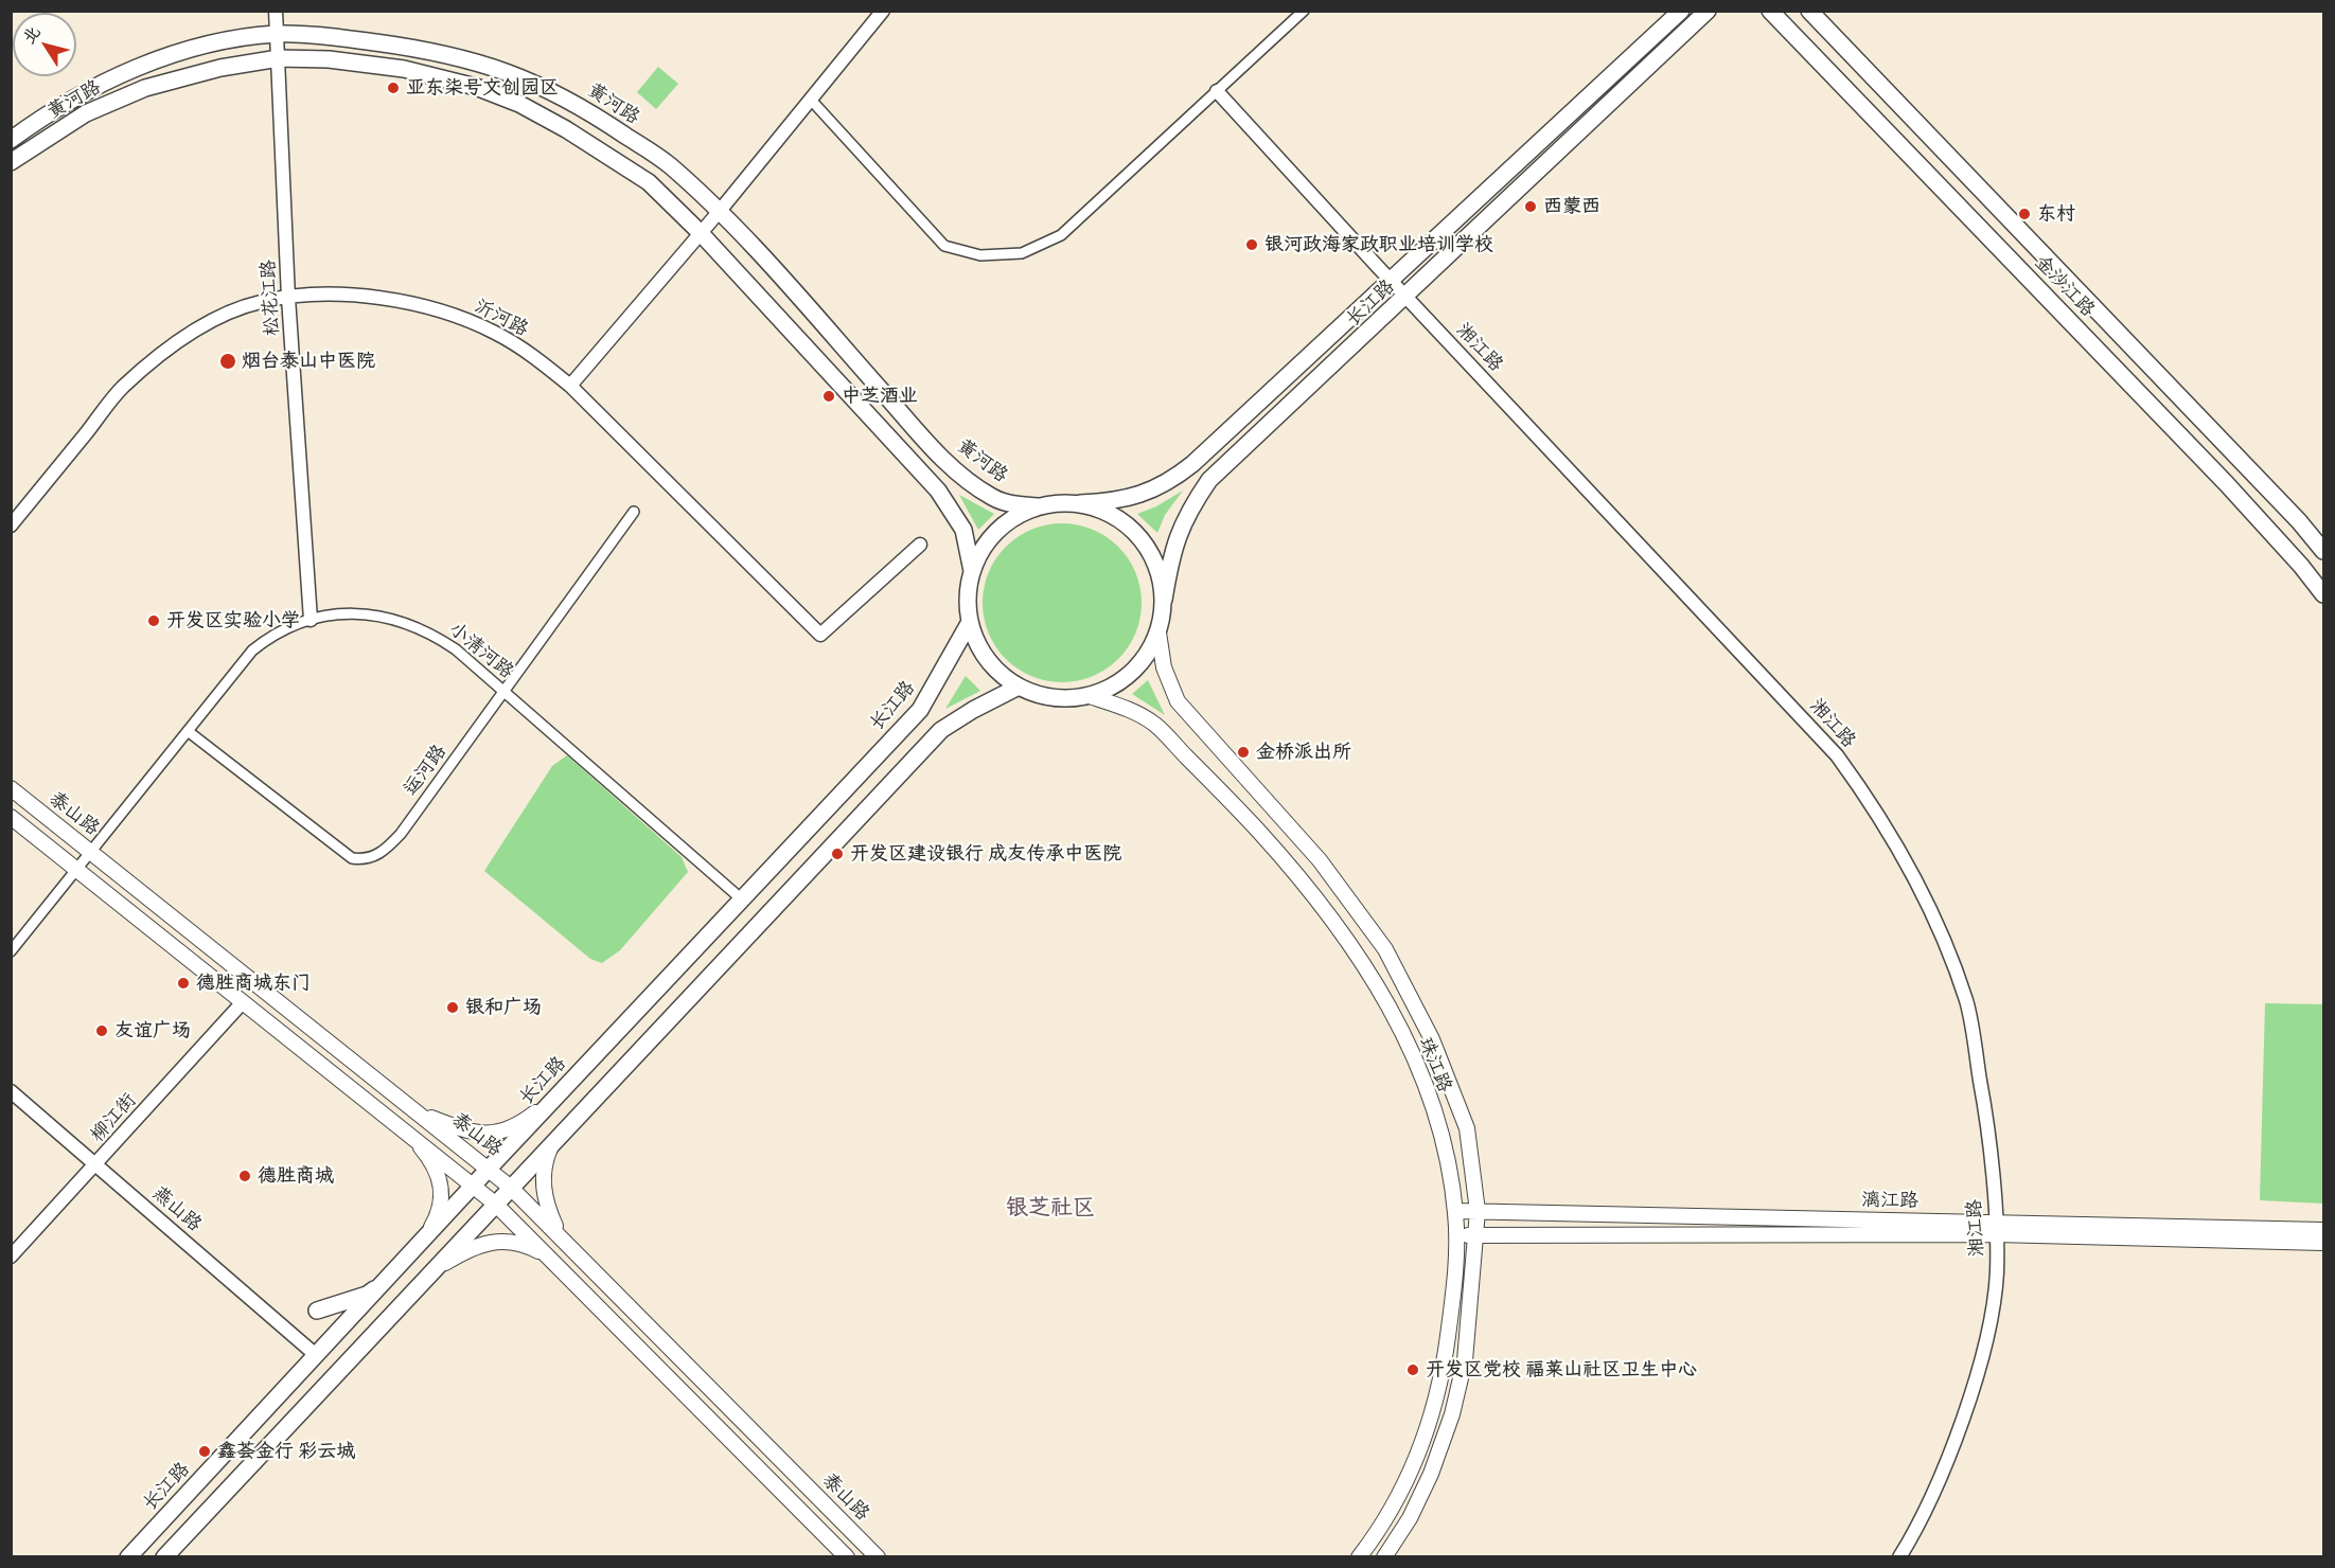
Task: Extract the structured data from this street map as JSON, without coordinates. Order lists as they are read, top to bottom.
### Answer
{
  "streets": {
    "main road": [
      "黄河路",
      "金沙江路",
      "长江路",
      "泰山路",
      "珠江路",
      "漓江路"
    ],
    "street": [
      "松花江路",
      "沂河路",
      "湘江路",
      "小清河路",
      "运河路",
      "柳江街",
      "燕山路"
    ]
  },
  "crossings": [
    ["黄河路", "松花江路"],
    ["黄河路", "长江路"],
    ["黄河路", "珠江路"],
    ["松花江路", "沂河路"],
    ["松花江路", "小清河路"],
    ["长江路", "湘江路"],
    ["长江路", "小清河路"],
    ["长江路", "泰山路"],
    ["长江路", "珠江路"],
    ["长江路", "燕山路"],
    ["湘江路", "漓江路"],
    ["小清河路", "运河路"],
    ["小清河路", "泰山路"],
    ["珠江路", "漓江路"],
    ["柳江街", "燕山路"]
  ],
  "districts": ["银芝社区"],
  "places": [
    "亚东柒号文创园区",
    "西蒙西",
    "东村",
    "银河政海家政职业培训学校",
    "烟台泰山中医院",
    "中芝酒业",
    "开发区实验小学",
    "金桥派出所",
    "开发区建设银行 成友传承中医院",
    "德胜商城东门",
    "银和广场",
    "友谊广场",
    "德胜商城",
    "开发区党校 福莱山社区卫生中心",
    "鑫荟金行 彩云城"
  ],
  "north": "top left"
}
